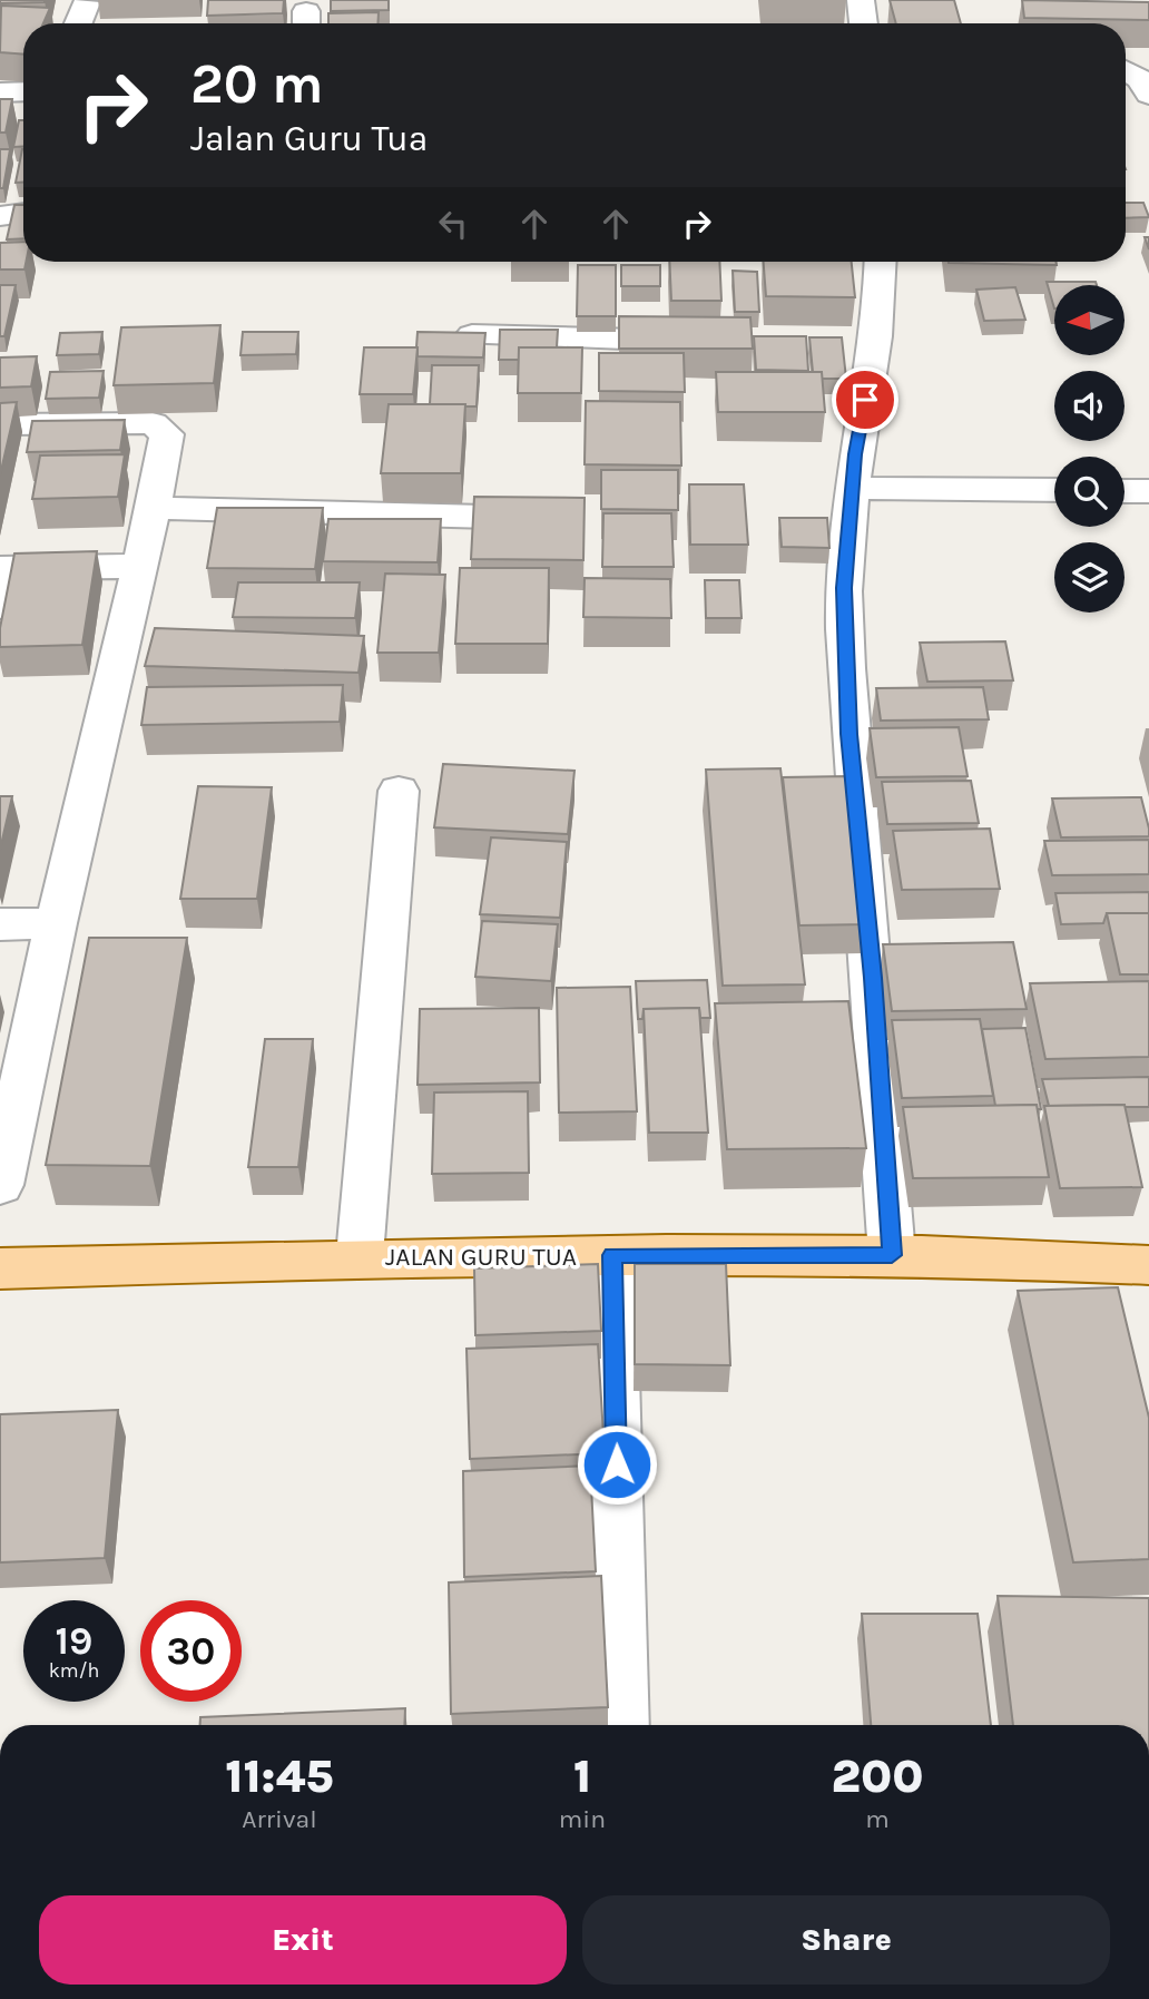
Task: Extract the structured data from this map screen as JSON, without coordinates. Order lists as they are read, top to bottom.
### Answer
{
  "streets": {
    "main road": ["JALAN GURU TUA"]
  },
  "north": "left",
  "page": {
    "turn": ["20 m", "Jalan Guru Tua"],
    "speed": "19 km/h",
    "limit": "30",
    "eta": [
      "11:45",
      "Arrival",
      "1",
      "min",
      "200",
      "m"
    ],
    "buttons": ["Exit", "Share"]
  }
}
